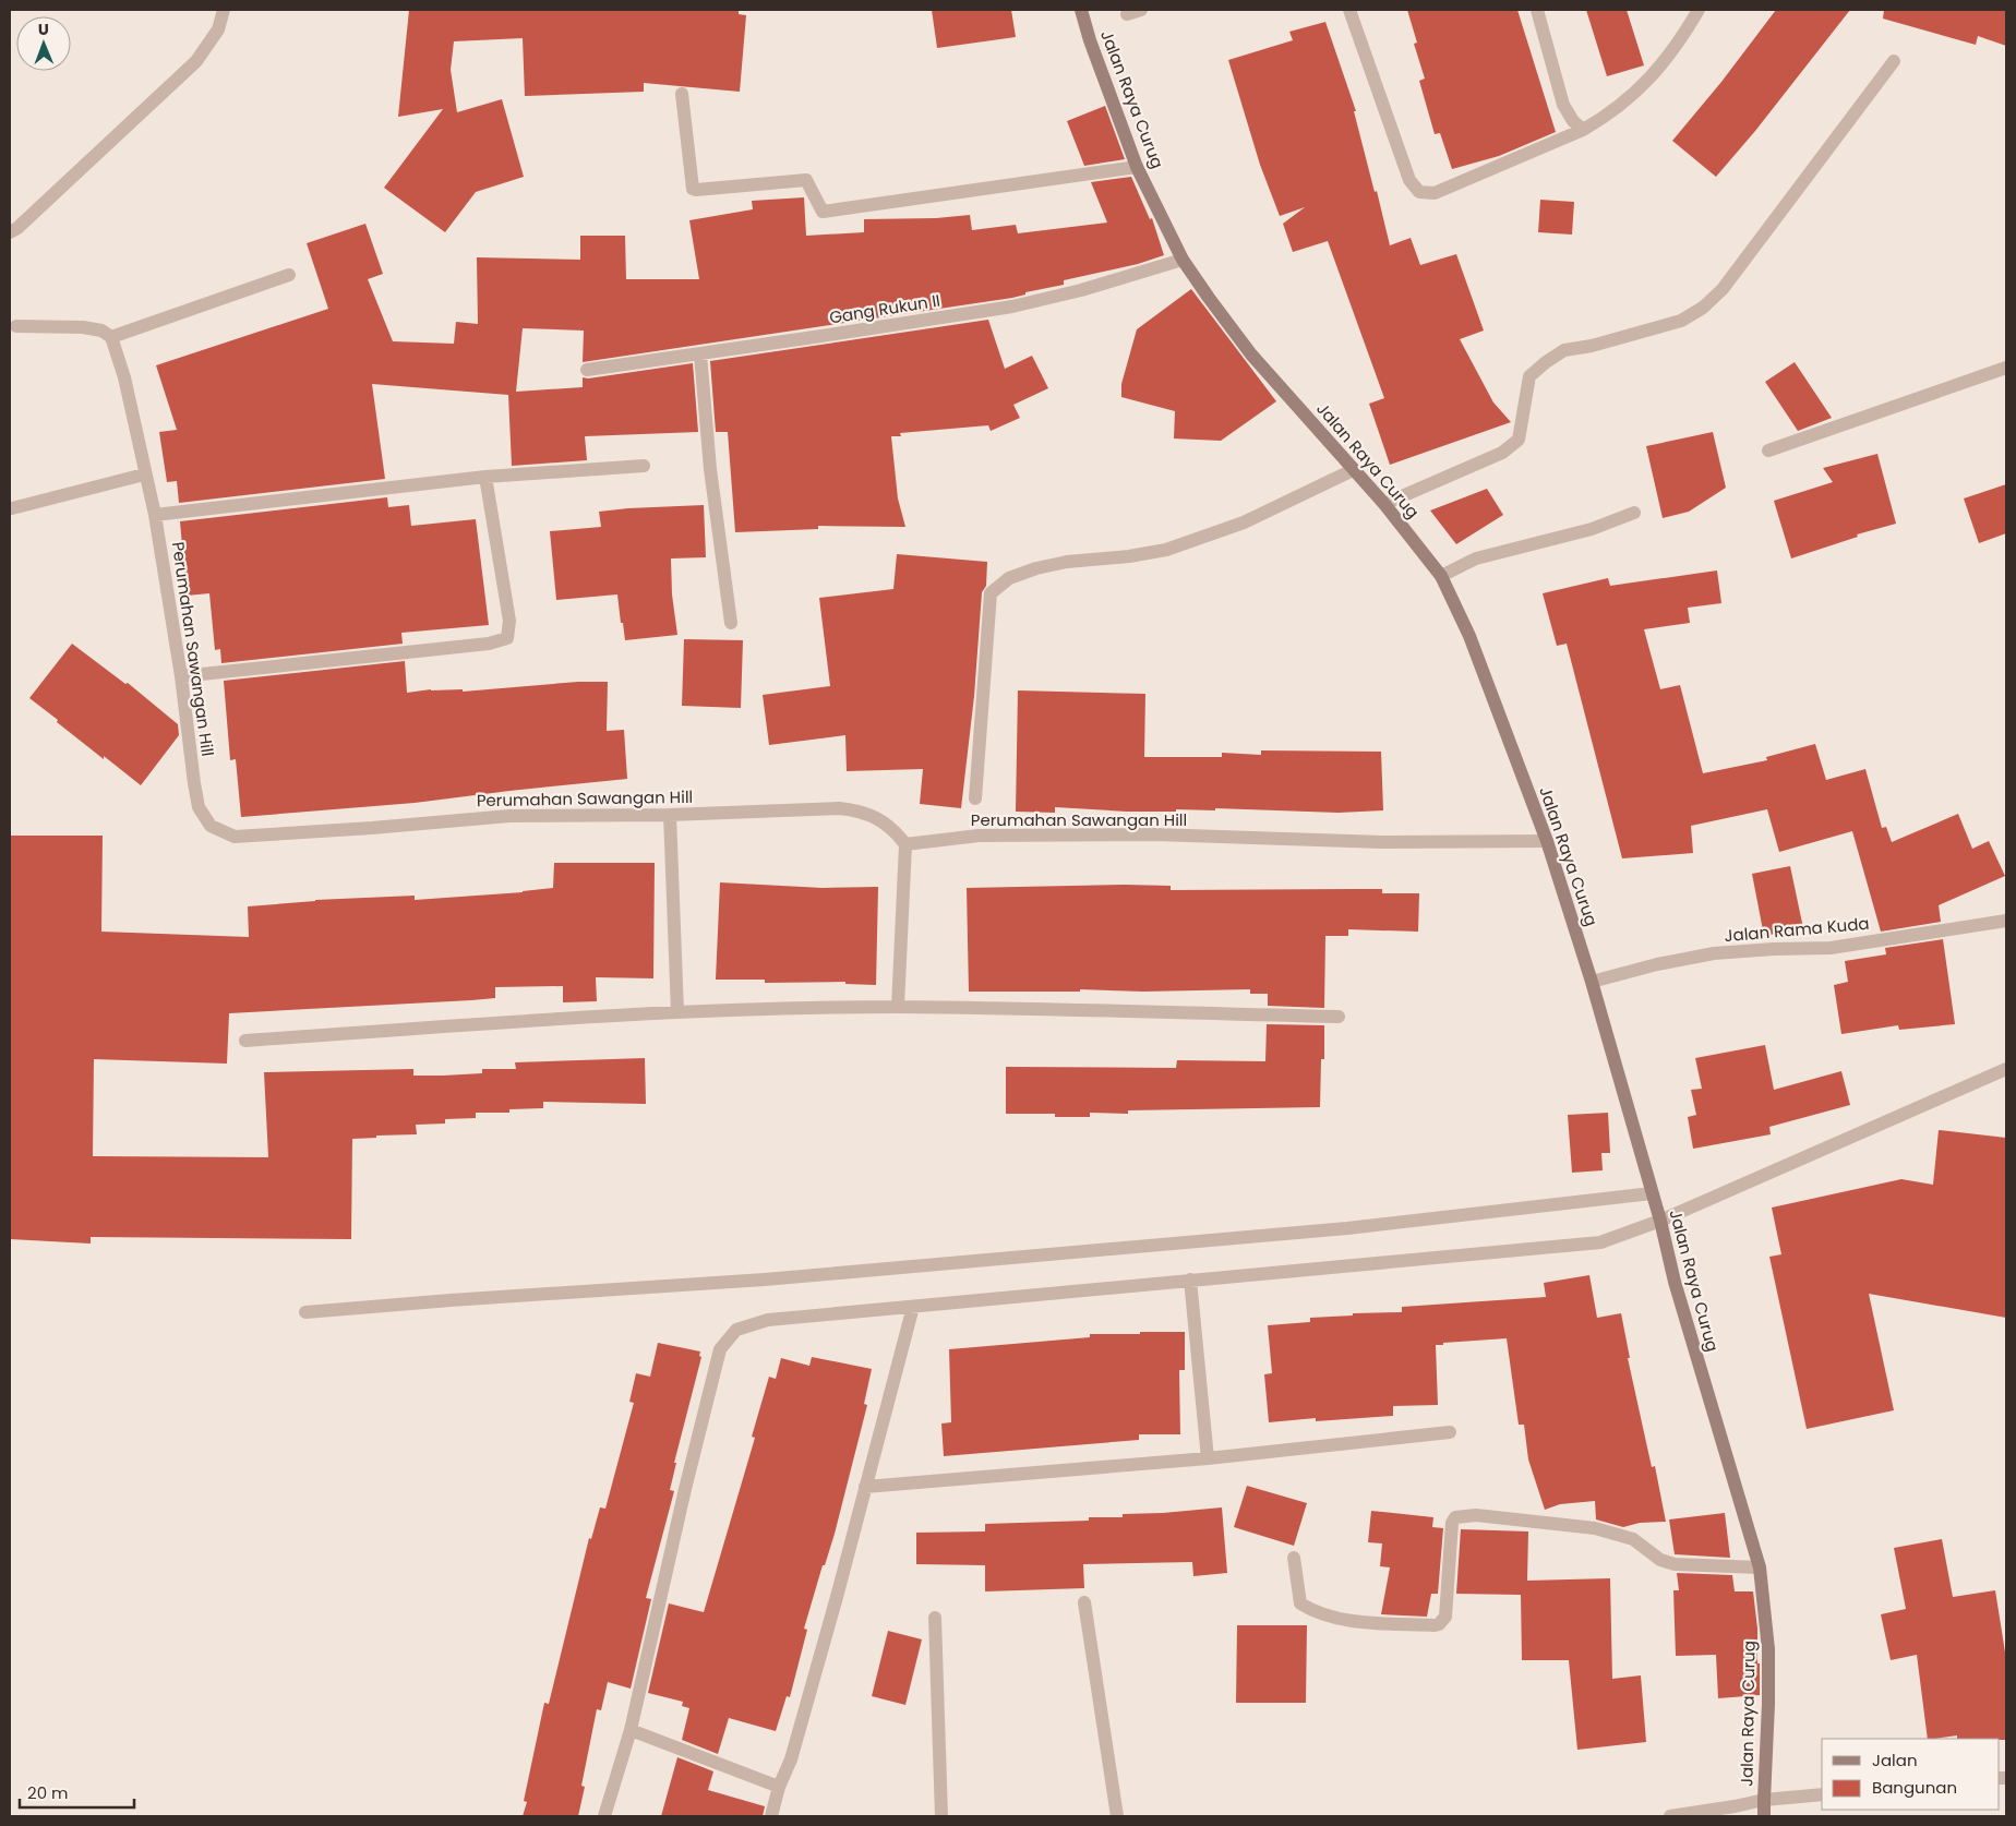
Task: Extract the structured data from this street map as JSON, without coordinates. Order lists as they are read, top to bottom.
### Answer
{
  "streets": {
    "main road": ["Jalan Raya Curug"],
    "street": ["Gang Rukun II", "Perumahan Sawangan Hill", "Jalan Rama Kuda"]
  },
  "crossings": [
    ["Jalan Raya Curug", "Gang Rukun II"],
    ["Jalan Raya Curug", "Perumahan Sawangan Hill"],
    ["Jalan Raya Curug", "Jalan Rama Kuda"]
  ],
  "legend": ["Jalan", "Bangunan"],
  "scale_bar": "20 m",
  "north": "top"
}
